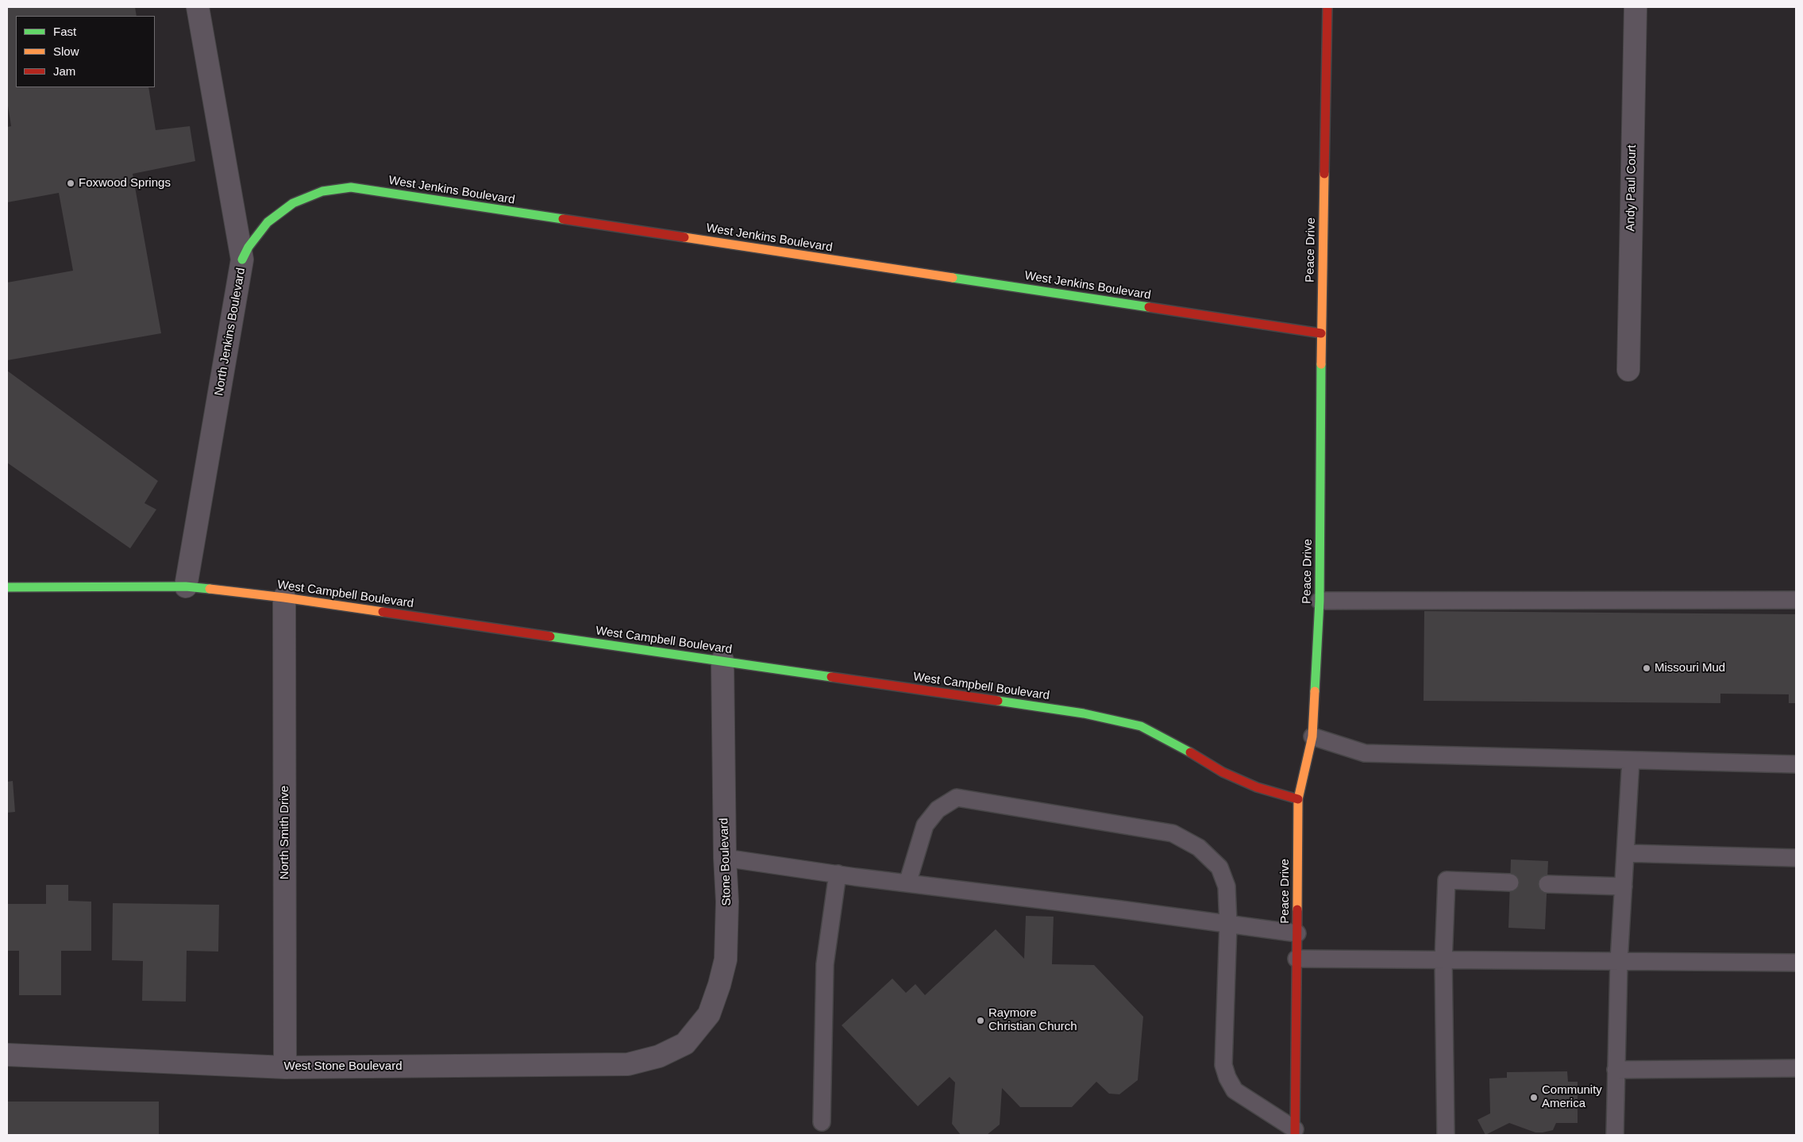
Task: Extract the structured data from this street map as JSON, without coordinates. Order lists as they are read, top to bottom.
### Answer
{
  "streets": {
    "street": [
      "Andy Paul Court",
      "West Jenkins Boulevard",
      "Peace Drive",
      "North Jenkins Boulevard",
      "West Campbell Boulevard",
      "North Smith Drive",
      "Stone Boulevard",
      "West Stone Boulevard"
    ]
  },
  "crossings": [
    ["West Jenkins Boulevard", "Peace Drive"],
    ["West Jenkins Boulevard", "North Jenkins Boulevard"],
    ["Peace Drive", "West Campbell Boulevard"],
    ["North Jenkins Boulevard", "West Campbell Boulevard"],
    ["West Campbell Boulevard", "North Smith Drive"],
    ["West Campbell Boulevard", "Stone Boulevard"],
    ["North Smith Drive", "West Stone Boulevard"],
    ["Stone Boulevard", "West Stone Boulevard"]
  ],
  "places": [
    "Foxwood Springs",
    "Missouri Mud",
    "Raymore Christian Church",
    "Community America"
  ],
  "legend": ["Fast", "Slow", "Jam"]
}
